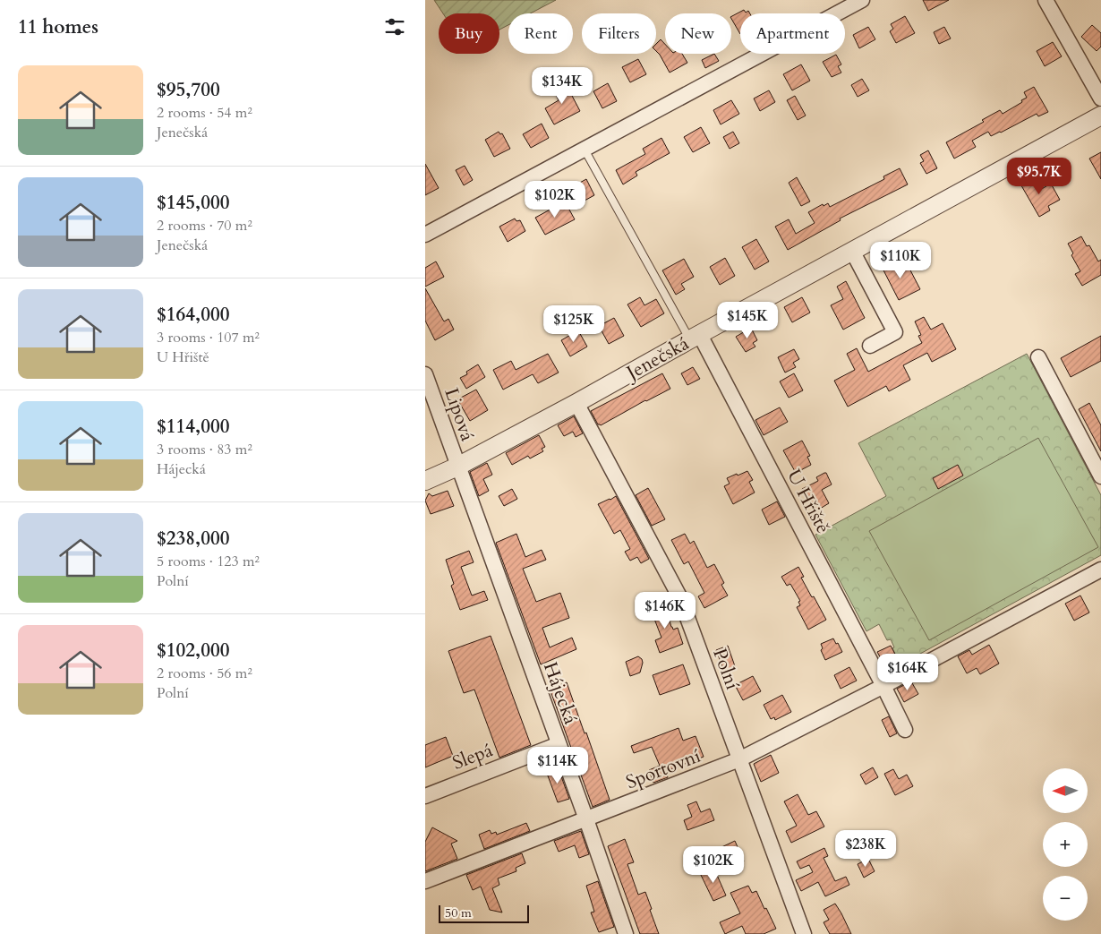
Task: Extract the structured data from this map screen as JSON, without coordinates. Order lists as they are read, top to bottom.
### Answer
{
  "streets": {
    "street": [
      "Jenečská",
      "Lipová",
      "U Hřiště",
      "Polní",
      "Hájecká",
      "Slepá",
      "Sportovní"
    ]
  },
  "crossings": [
    ["Jenečská", "Lipová"],
    ["Jenečská", "U Hřiště"],
    ["Jenečská", "Polní"],
    ["Jenečská", "Hájecká"],
    ["Lipová", "Hájecká"],
    ["U Hřiště", "Sportovní"],
    ["Polní", "Sportovní"],
    ["Hájecká", "Slepá"],
    ["Hájecká", "Sportovní"]
  ],
  "scale_bar": "50 m",
  "north": "left",
  "page": {
    "heading": "11 homes",
    "chip": [
      "Buy",
      "Rent",
      "Filters",
      "New",
      "Apartment"
    ],
    "list": [
      {
        "name": "$95,700",
        "note": "2 rooms · 54 m² · Jenečská"
      },
      {
        "name": "$145,000",
        "note": "2 rooms · 70 m² · Jenečská"
      },
      {
        "name": "$164,000",
        "note": "3 rooms · 107 m² · U Hřiště"
      },
      {
        "name": "$114,000",
        "note": "3 rooms · 83 m² · Hájecká"
      },
      {
        "name": "$238,000",
        "note": "5 rooms · 123 m² · Polní"
      },
      {
        "name": "$102,000",
        "note": "2 rooms · 56 m² · Polní"
      }
    ],
    "price": [
      "$134K",
      "$95.7K",
      "$102K",
      "$110K",
      "$145K",
      "$125K",
      "$146K",
      "$164K",
      "$114K",
      "$238K",
      "$102K"
    ],
    "map_buttons": ["+", "−"],
    "scale": "50 m"
  }
}
